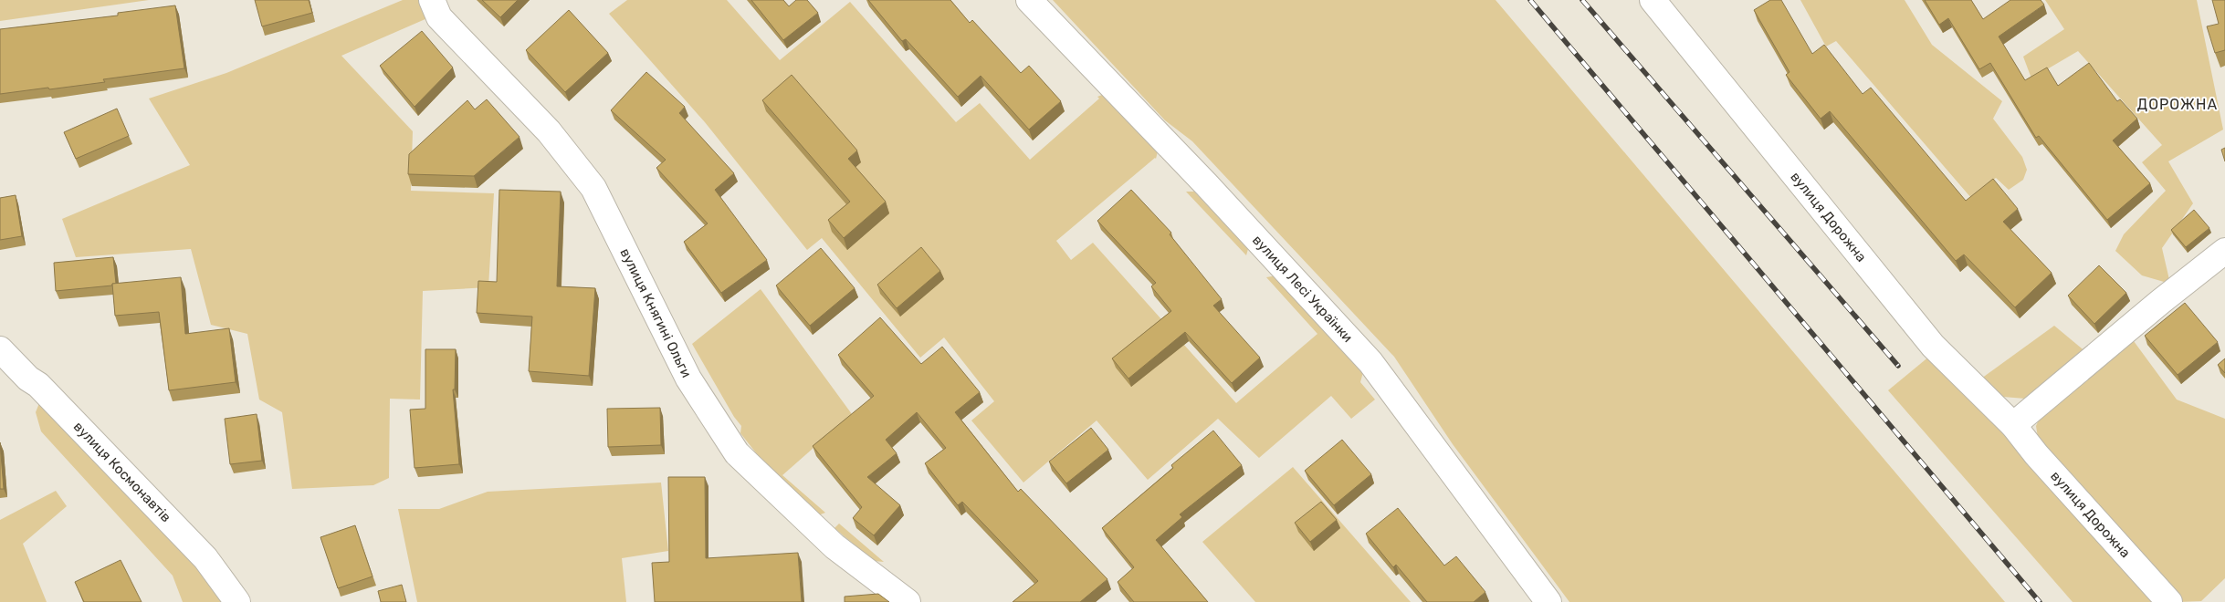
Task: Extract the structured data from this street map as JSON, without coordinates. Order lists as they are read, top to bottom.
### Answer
{
  "streets": {
    "street": [
      "вулиця Дорожна",
      "вулиця Лесі Українки",
      "вулиця Княгині Ольги",
      "вулиця Космонавтів"
    ]
  },
  "districts": ["ДОРОЖНА"]
}
